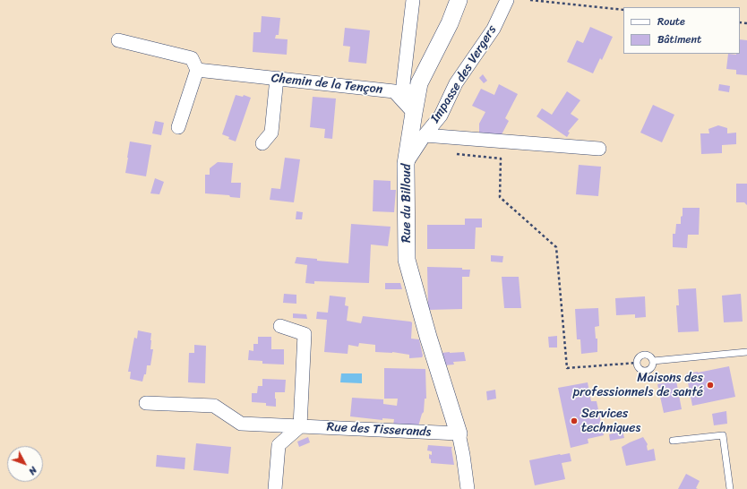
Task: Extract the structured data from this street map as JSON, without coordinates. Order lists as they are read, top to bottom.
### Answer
{
  "streets": {
    "street": [
      "Impasse des Vergers",
      "Chemin de la Tençon",
      "Rue du Billoud",
      "Rue des Tisserands"
    ]
  },
  "crossings": [
    ["Impasse des Vergers", "Rue du Billoud"],
    ["Chemin de la Tençon", "Rue du Billoud"],
    ["Rue du Billoud", "Rue des Tisserands"]
  ],
  "places": ["Maisons des professionnels de santé", "Services techniques"],
  "legend": ["Route", "Bâtiment"],
  "north": "bottom right"
}
